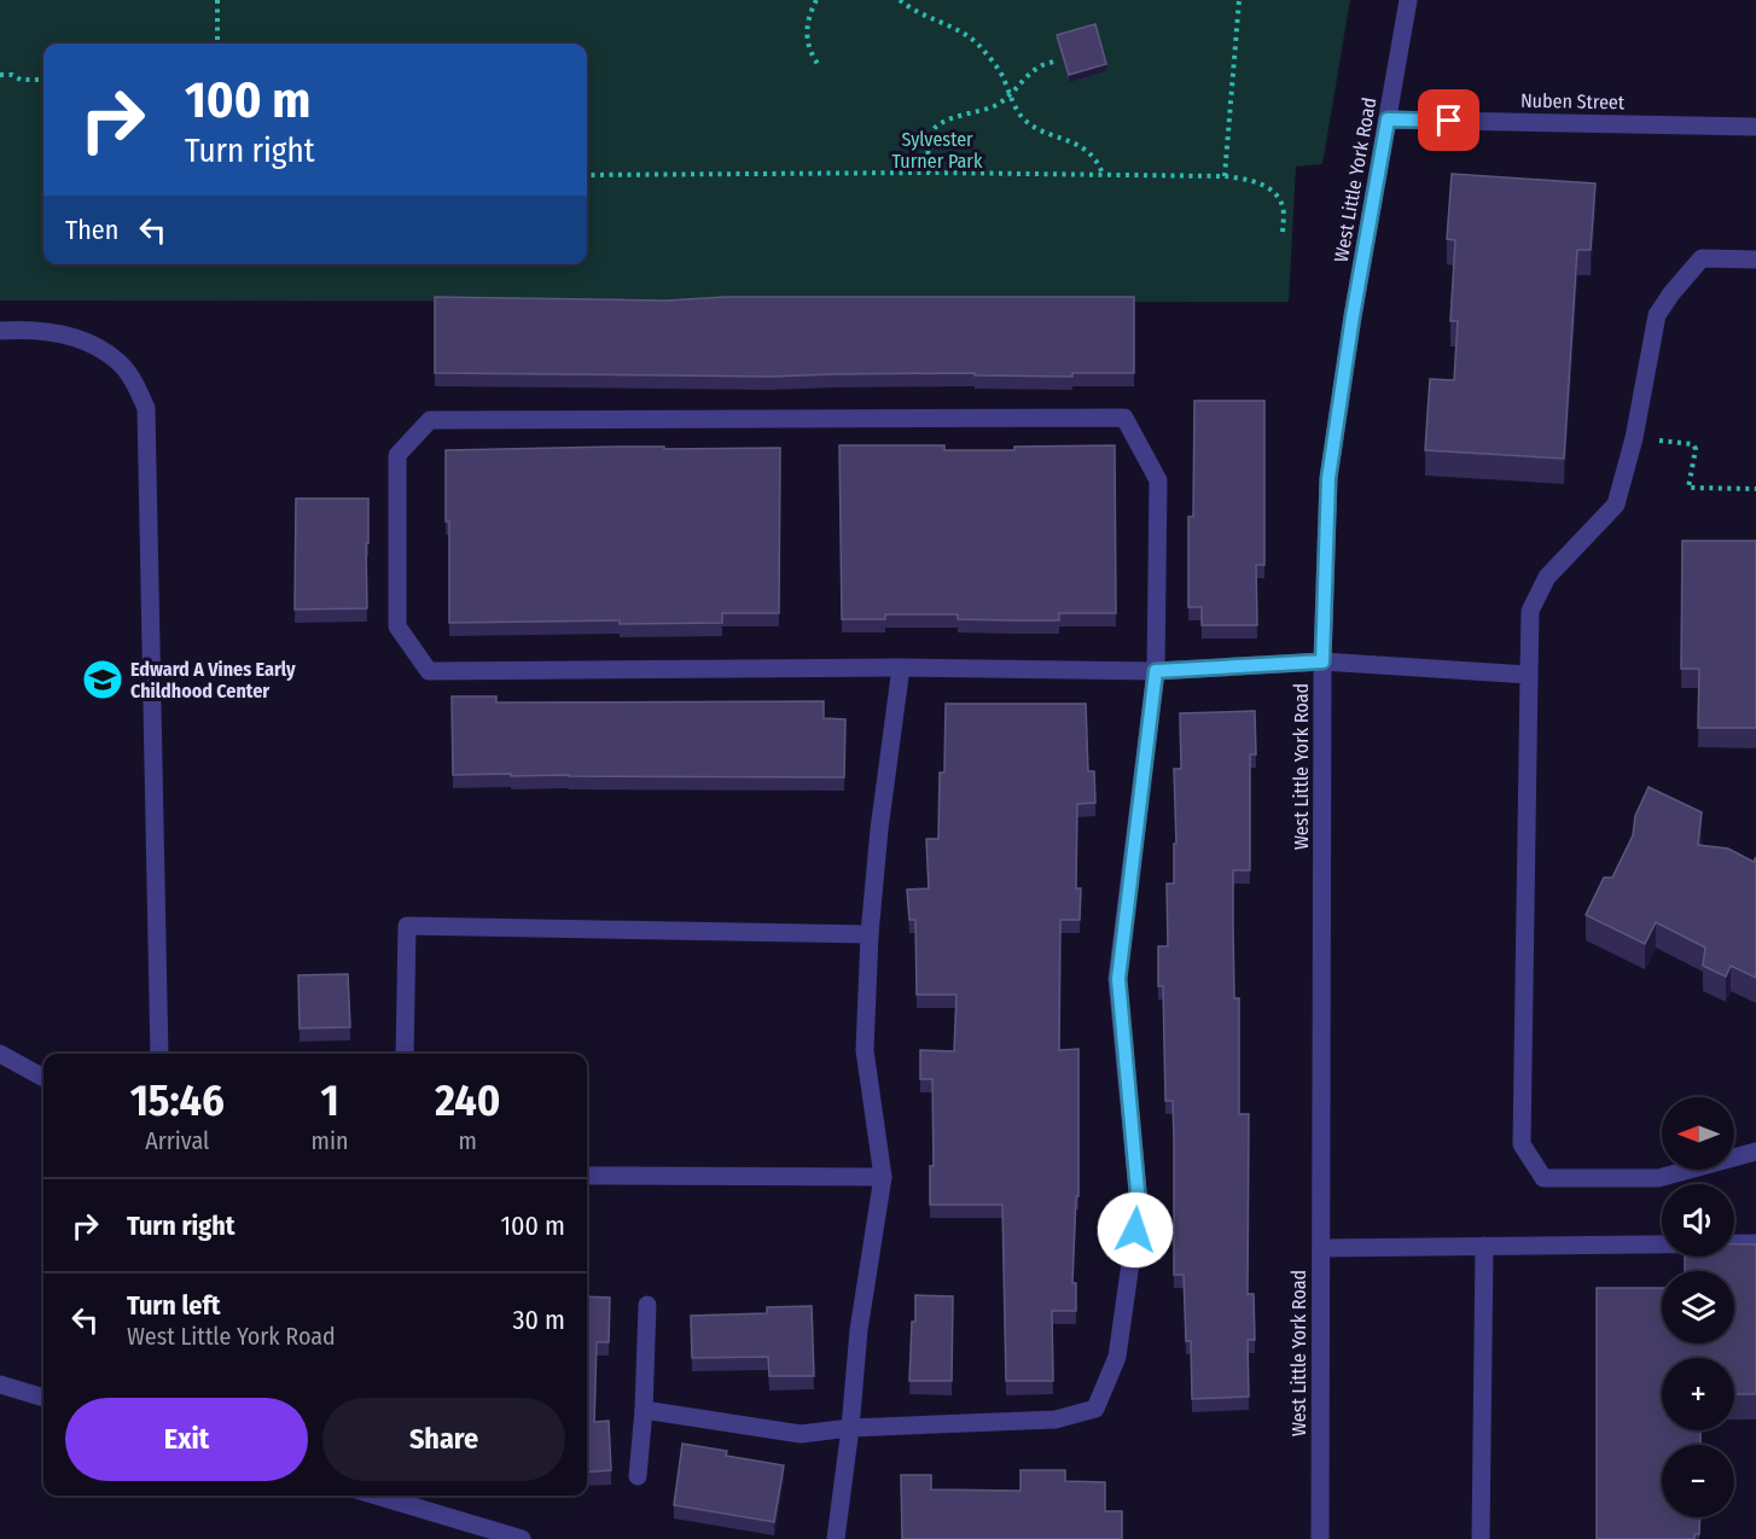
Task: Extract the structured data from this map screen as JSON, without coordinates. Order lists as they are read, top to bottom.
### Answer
{
  "streets": {
    "street": ["Nuben Street", "West Little York Road"]
  },
  "crossings": [
    ["Nuben Street", "West Little York Road"]
  ],
  "parks": ["Sylvester Turner Park"],
  "places": {
    "school or university": ["Edward A Vines Early Childhood Center"]
  },
  "north": "left",
  "page": {
    "turn": ["100 m", "Turn right"],
    "then": "Then",
    "eta": [
      "15:46",
      "Arrival",
      "1",
      "min",
      "240",
      "m"
    ],
    "map_buttons": ["+", "−"],
    "list": [
      {
        "name": "Turn right",
        "value": "100 m"
      },
      {
        "name": "Turn left",
        "note": "West Little York Road",
        "value": "30 m"
      }
    ],
    "buttons": ["Exit", "Share"]
  }
}
